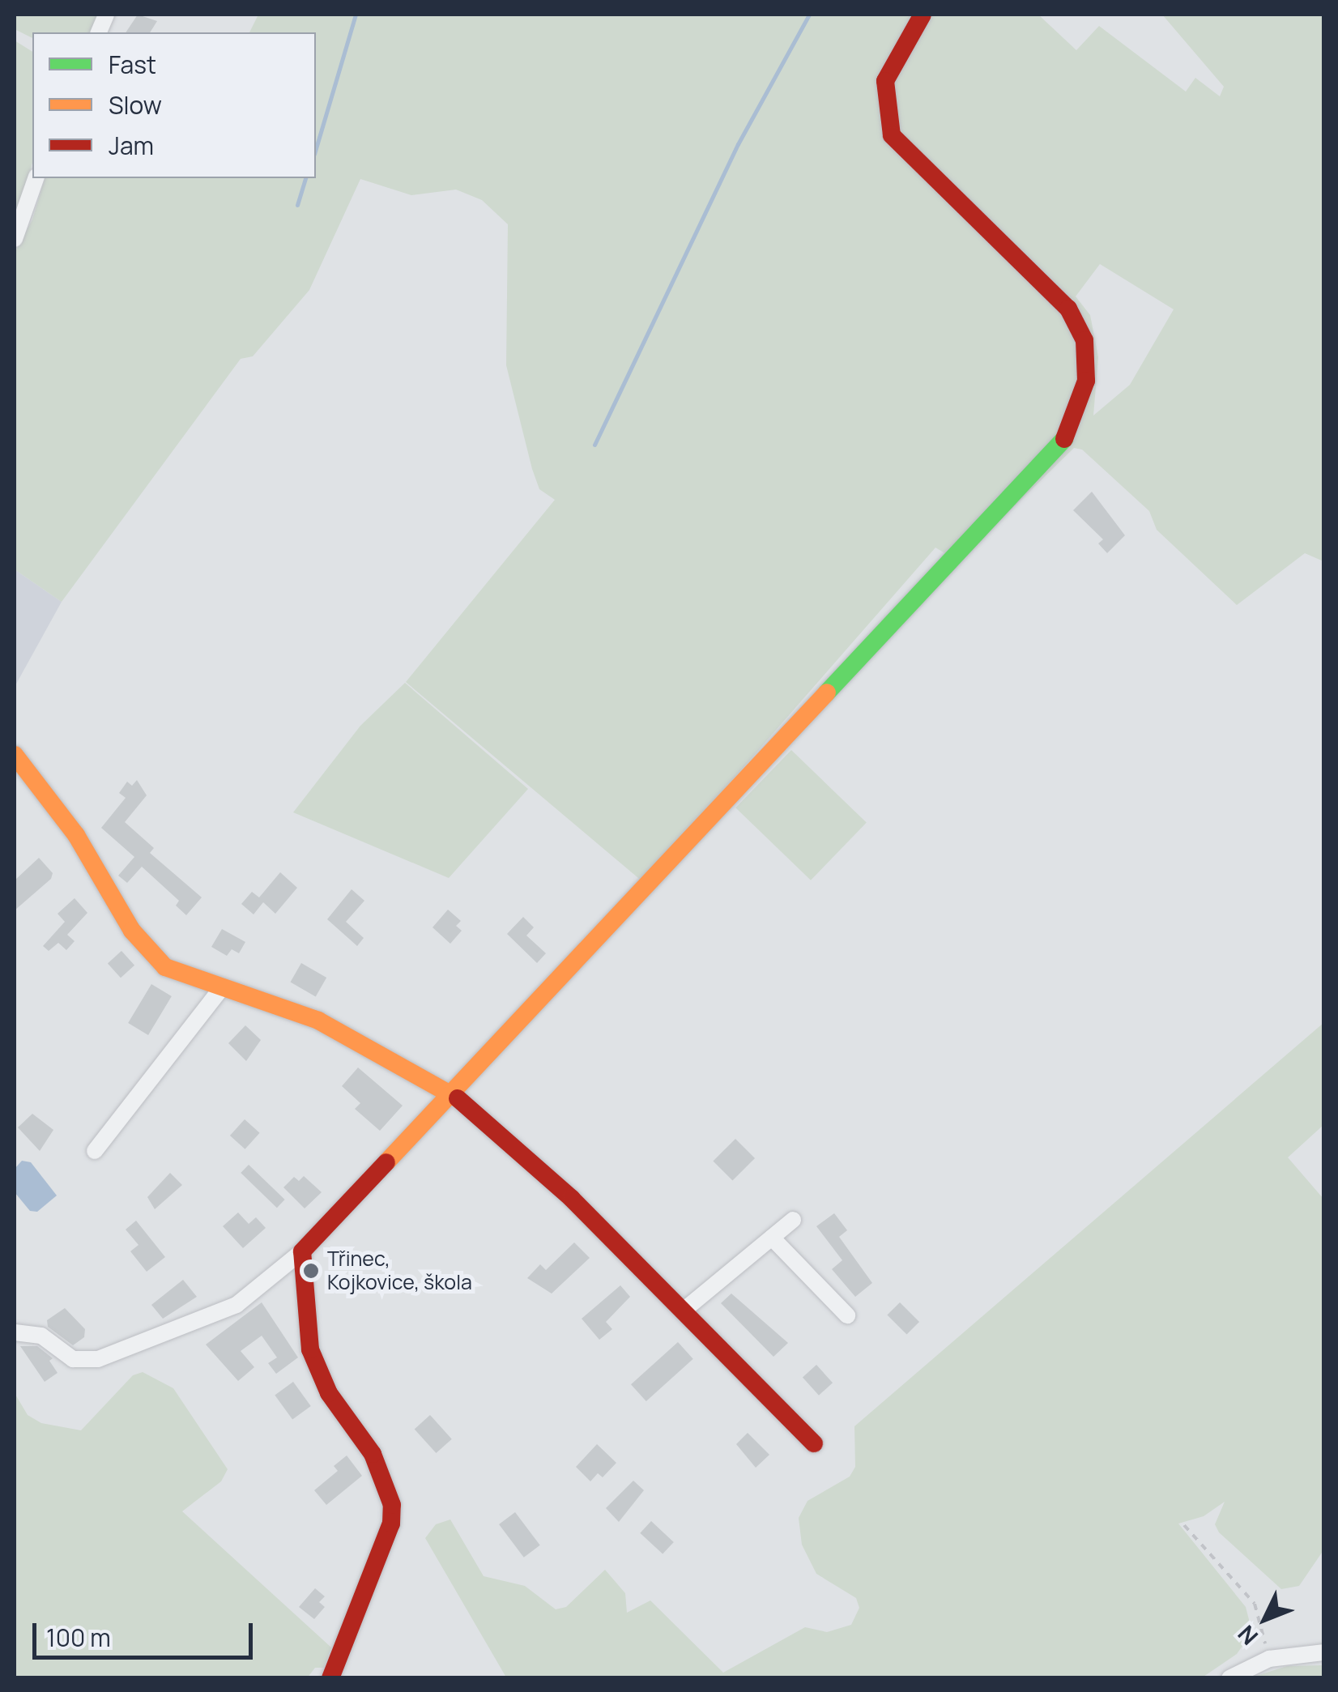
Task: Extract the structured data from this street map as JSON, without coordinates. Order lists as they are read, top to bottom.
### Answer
{
  "places": ["Třinec, Kojkovice, škola"],
  "legend": ["Fast", "Slow", "Jam"],
  "scale_bar": "100 m",
  "north": "bottom left"
}
